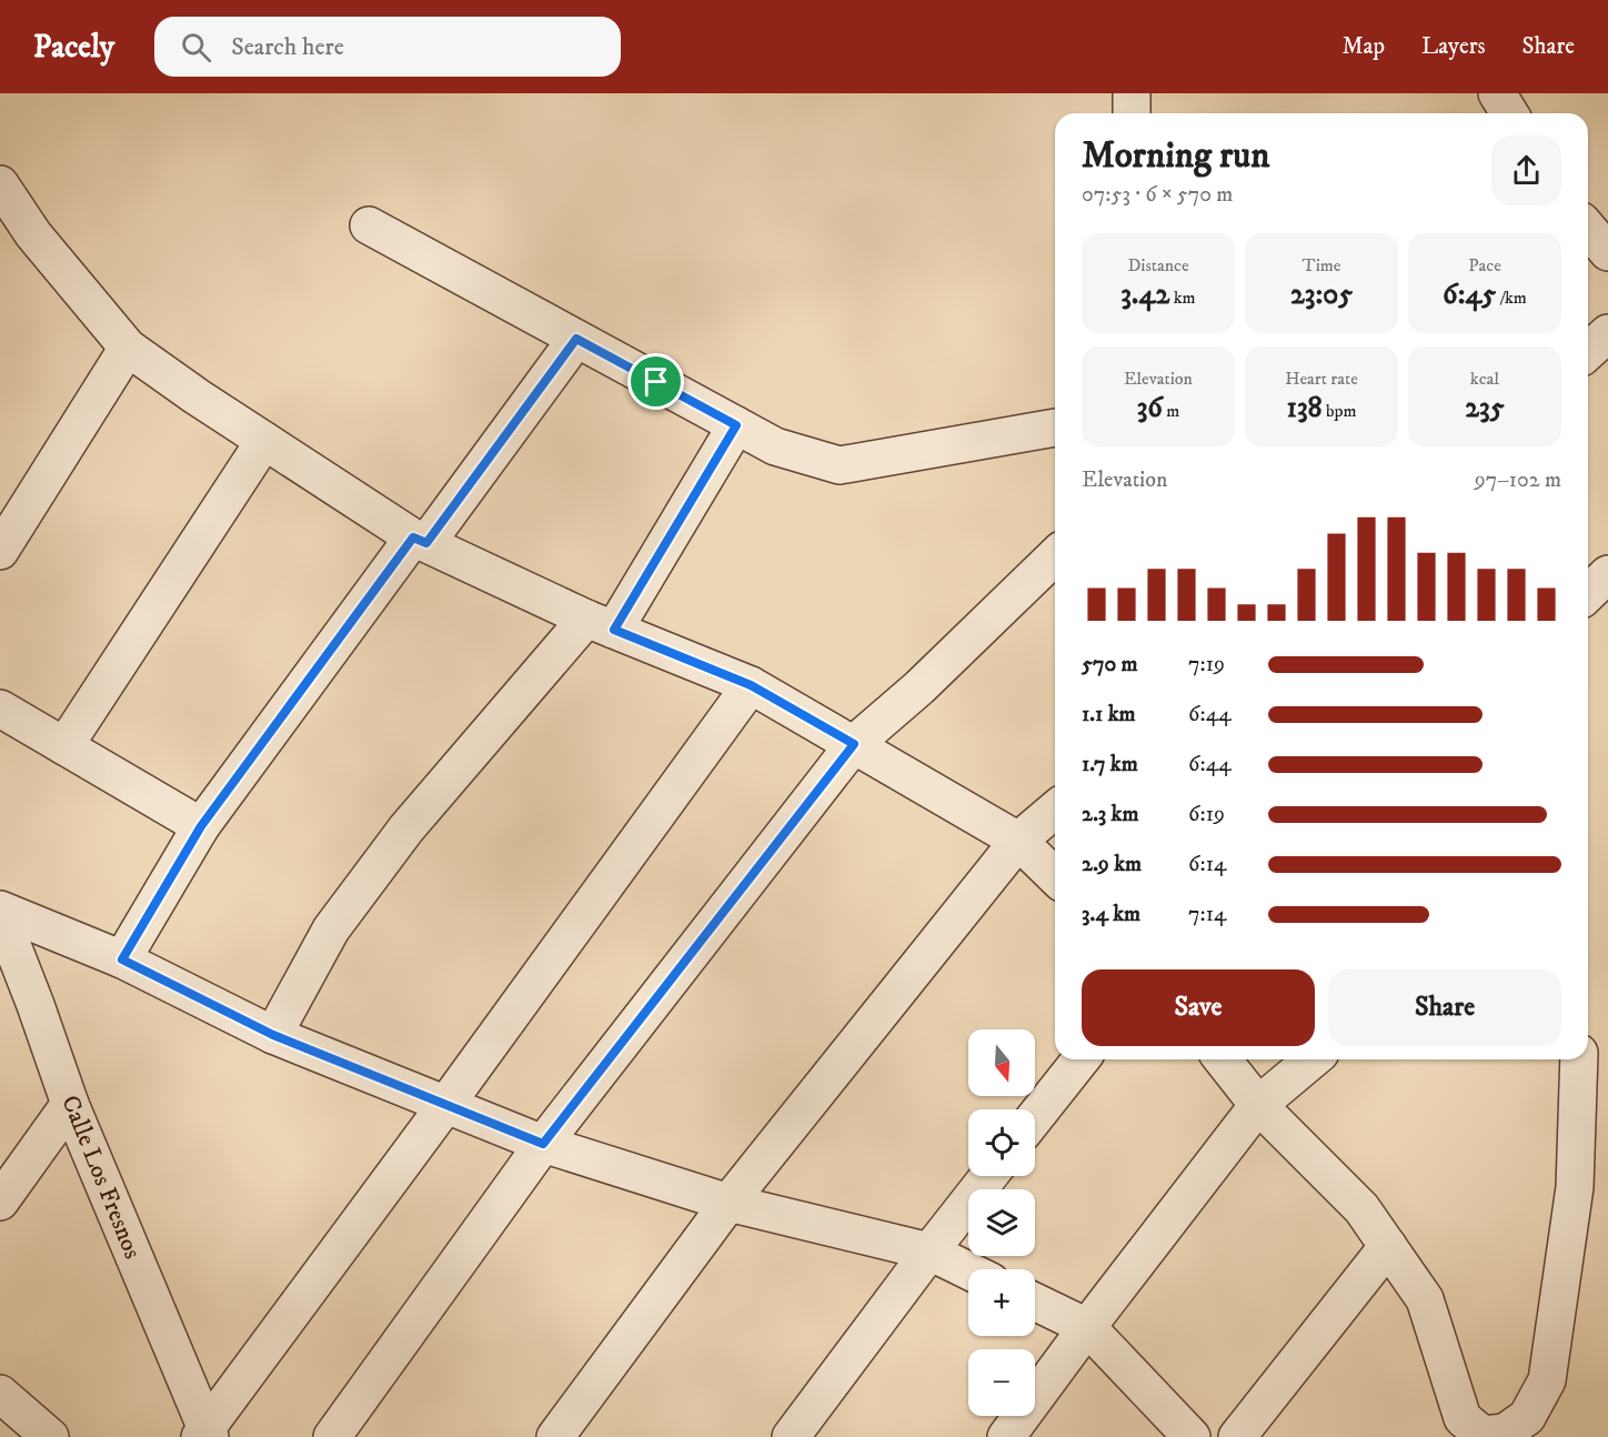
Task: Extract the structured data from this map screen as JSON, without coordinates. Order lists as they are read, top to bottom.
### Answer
{
  "streets": {
    "street": ["Calle Los Fresnos"]
  },
  "north": "bottom",
  "page": {
    "header": "Pacely",
    "search": "Search here",
    "nav": ["Map", "Layers", "Share"],
    "heading": ["Morning run", "07:53 · 6 × 570 m"],
    "stats": [
      ["Distance", "3.42 km"],
      ["Time", "23:05"],
      ["Pace", "6:45 /km"],
      ["Elevation", "36 m"],
      ["Heart rate", "138 bpm"],
      ["kcal", "235"]
    ],
    "chart": ["Elevation", "97–102 m"],
    "list": [
      {
        "name": "570 m",
        "note": "7:19"
      },
      {
        "name": "1.1 km",
        "note": "6:44"
      },
      {
        "name": "1.7 km",
        "note": "6:44"
      },
      {
        "name": "2.3 km",
        "note": "6:19"
      },
      {
        "name": "2.9 km",
        "note": "6:14"
      },
      {
        "name": "3.4 km",
        "note": "7:14"
      }
    ],
    "buttons": ["Save", "Share"],
    "map_buttons": ["+", "−"]
  }
}
